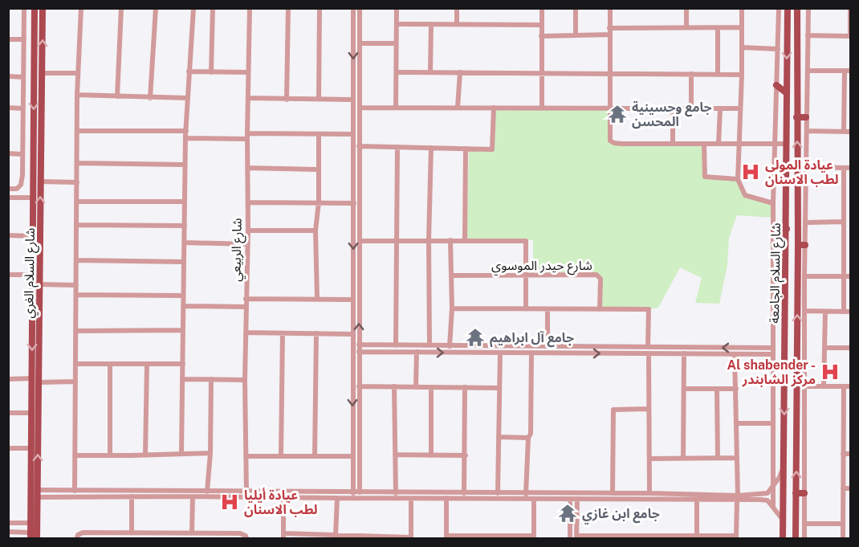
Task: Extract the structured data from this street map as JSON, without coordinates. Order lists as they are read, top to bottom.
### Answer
{
  "streets": {
    "main road": ["شارع السلام الغري", "شارع السلام الجامعة"],
    "street": ["شارع الربيعي", "شارع حيدر الموسوي"]
  },
  "places": {
    "temple": ["جامع وحسينية المحسن", "جامع آل ابراهيم", "جامع ابن غازي"],
    "hospital": ["عيادة المولى لطب الاسنان", "Al shabender - مركز الشابندر", "عيادة أيليا لطب الاسنان"]
  }
}
